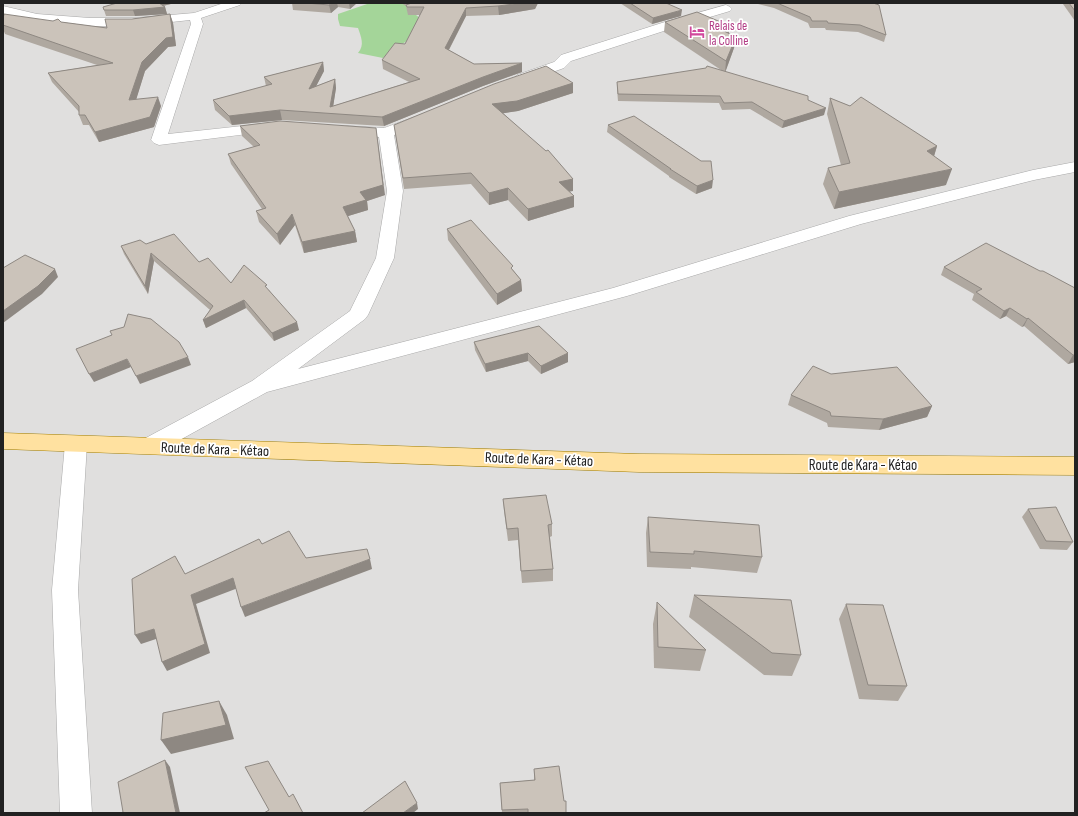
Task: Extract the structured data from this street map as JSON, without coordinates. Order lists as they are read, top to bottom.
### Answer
{
  "streets": {
    "main road": ["Route de Kara - Kétao"]
  },
  "places": {
    "hotel": ["Relais de la Colline"]
  }
}
